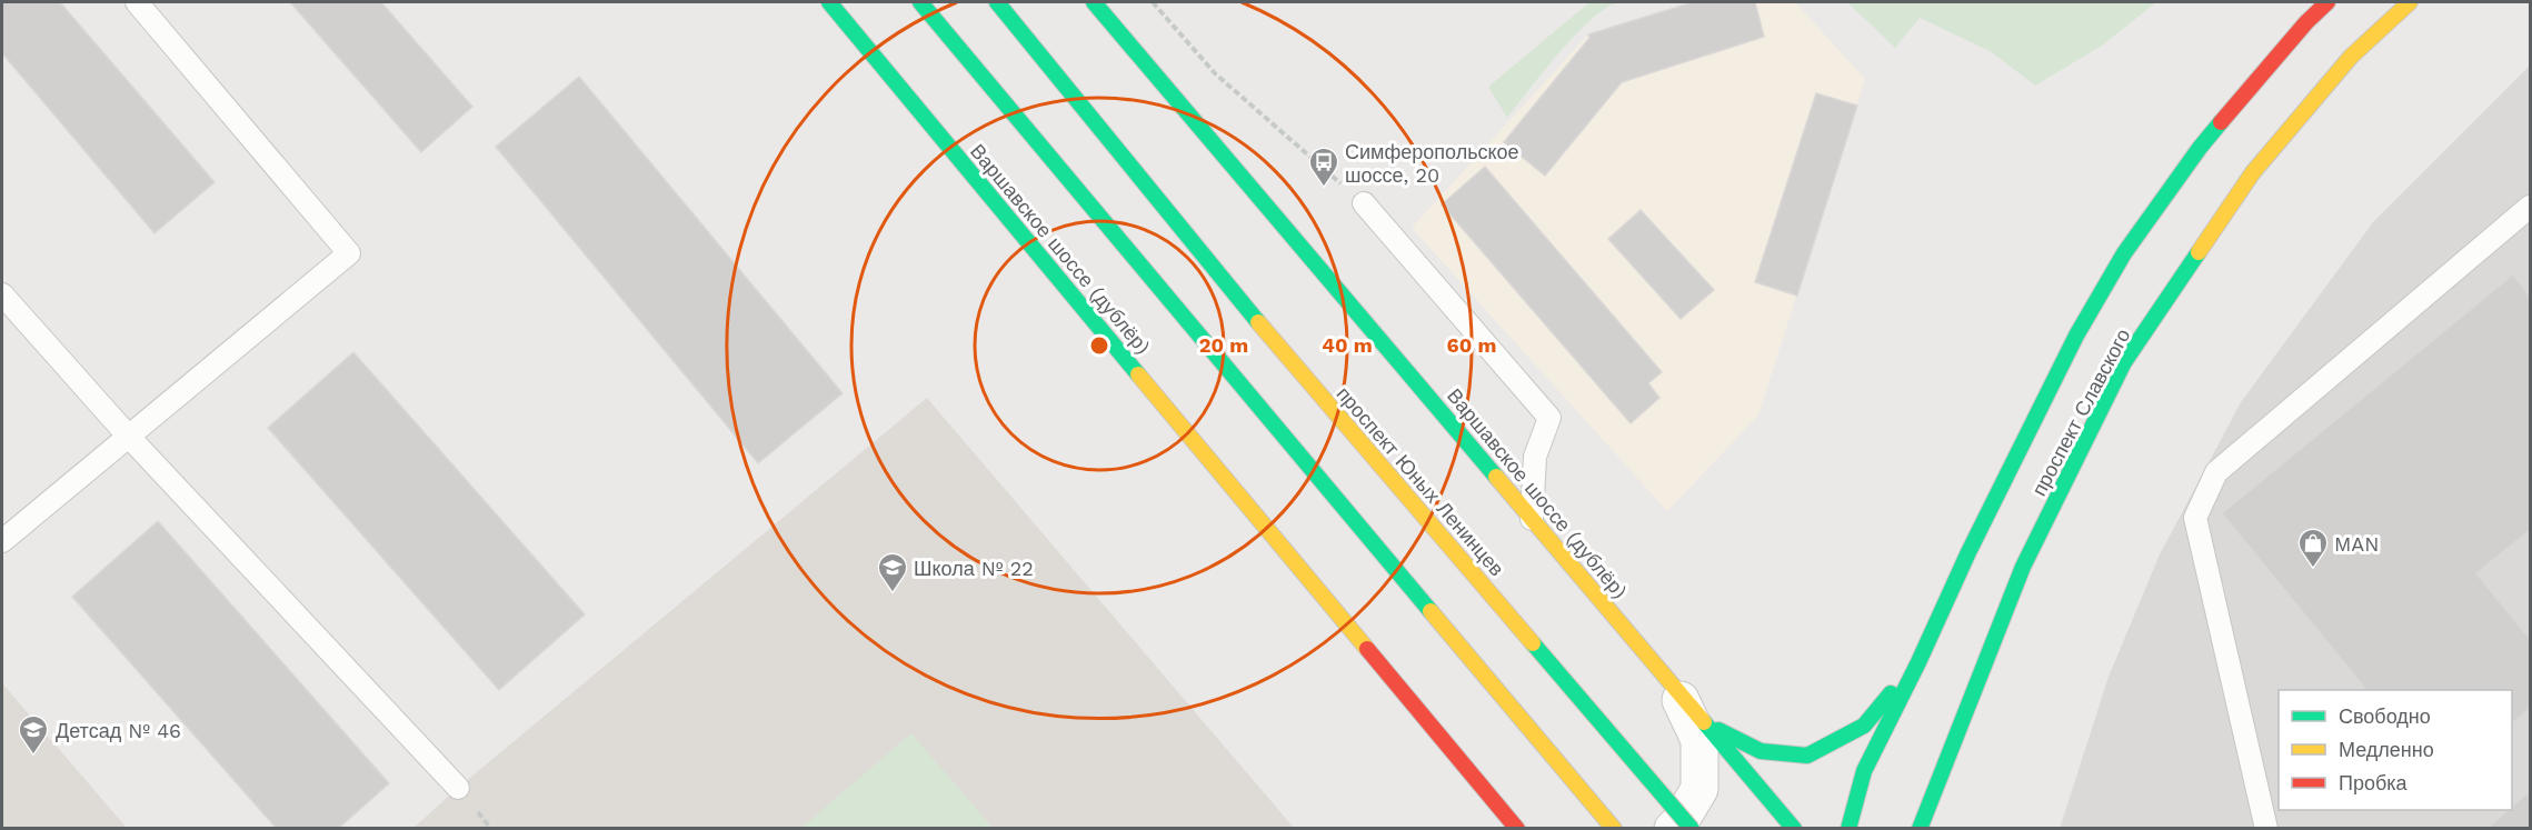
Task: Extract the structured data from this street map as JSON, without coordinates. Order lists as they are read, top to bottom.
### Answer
{
  "streets": {
    "main road": ["Варшавское шоссе (дублёр)", "проспект Славского", "проспект Юных Ленинцев"]
  },
  "places": {
    "bus stop": ["Симферопольское шоссе, 20"],
    "shop": ["MAN"],
    "school or university": ["Школа № 22", "Детсад № 46"]
  },
  "legend": ["Свободно", "Медленно", "Пробка"],
  "rings": ["20 m", "40 m", "60 m"]
}
